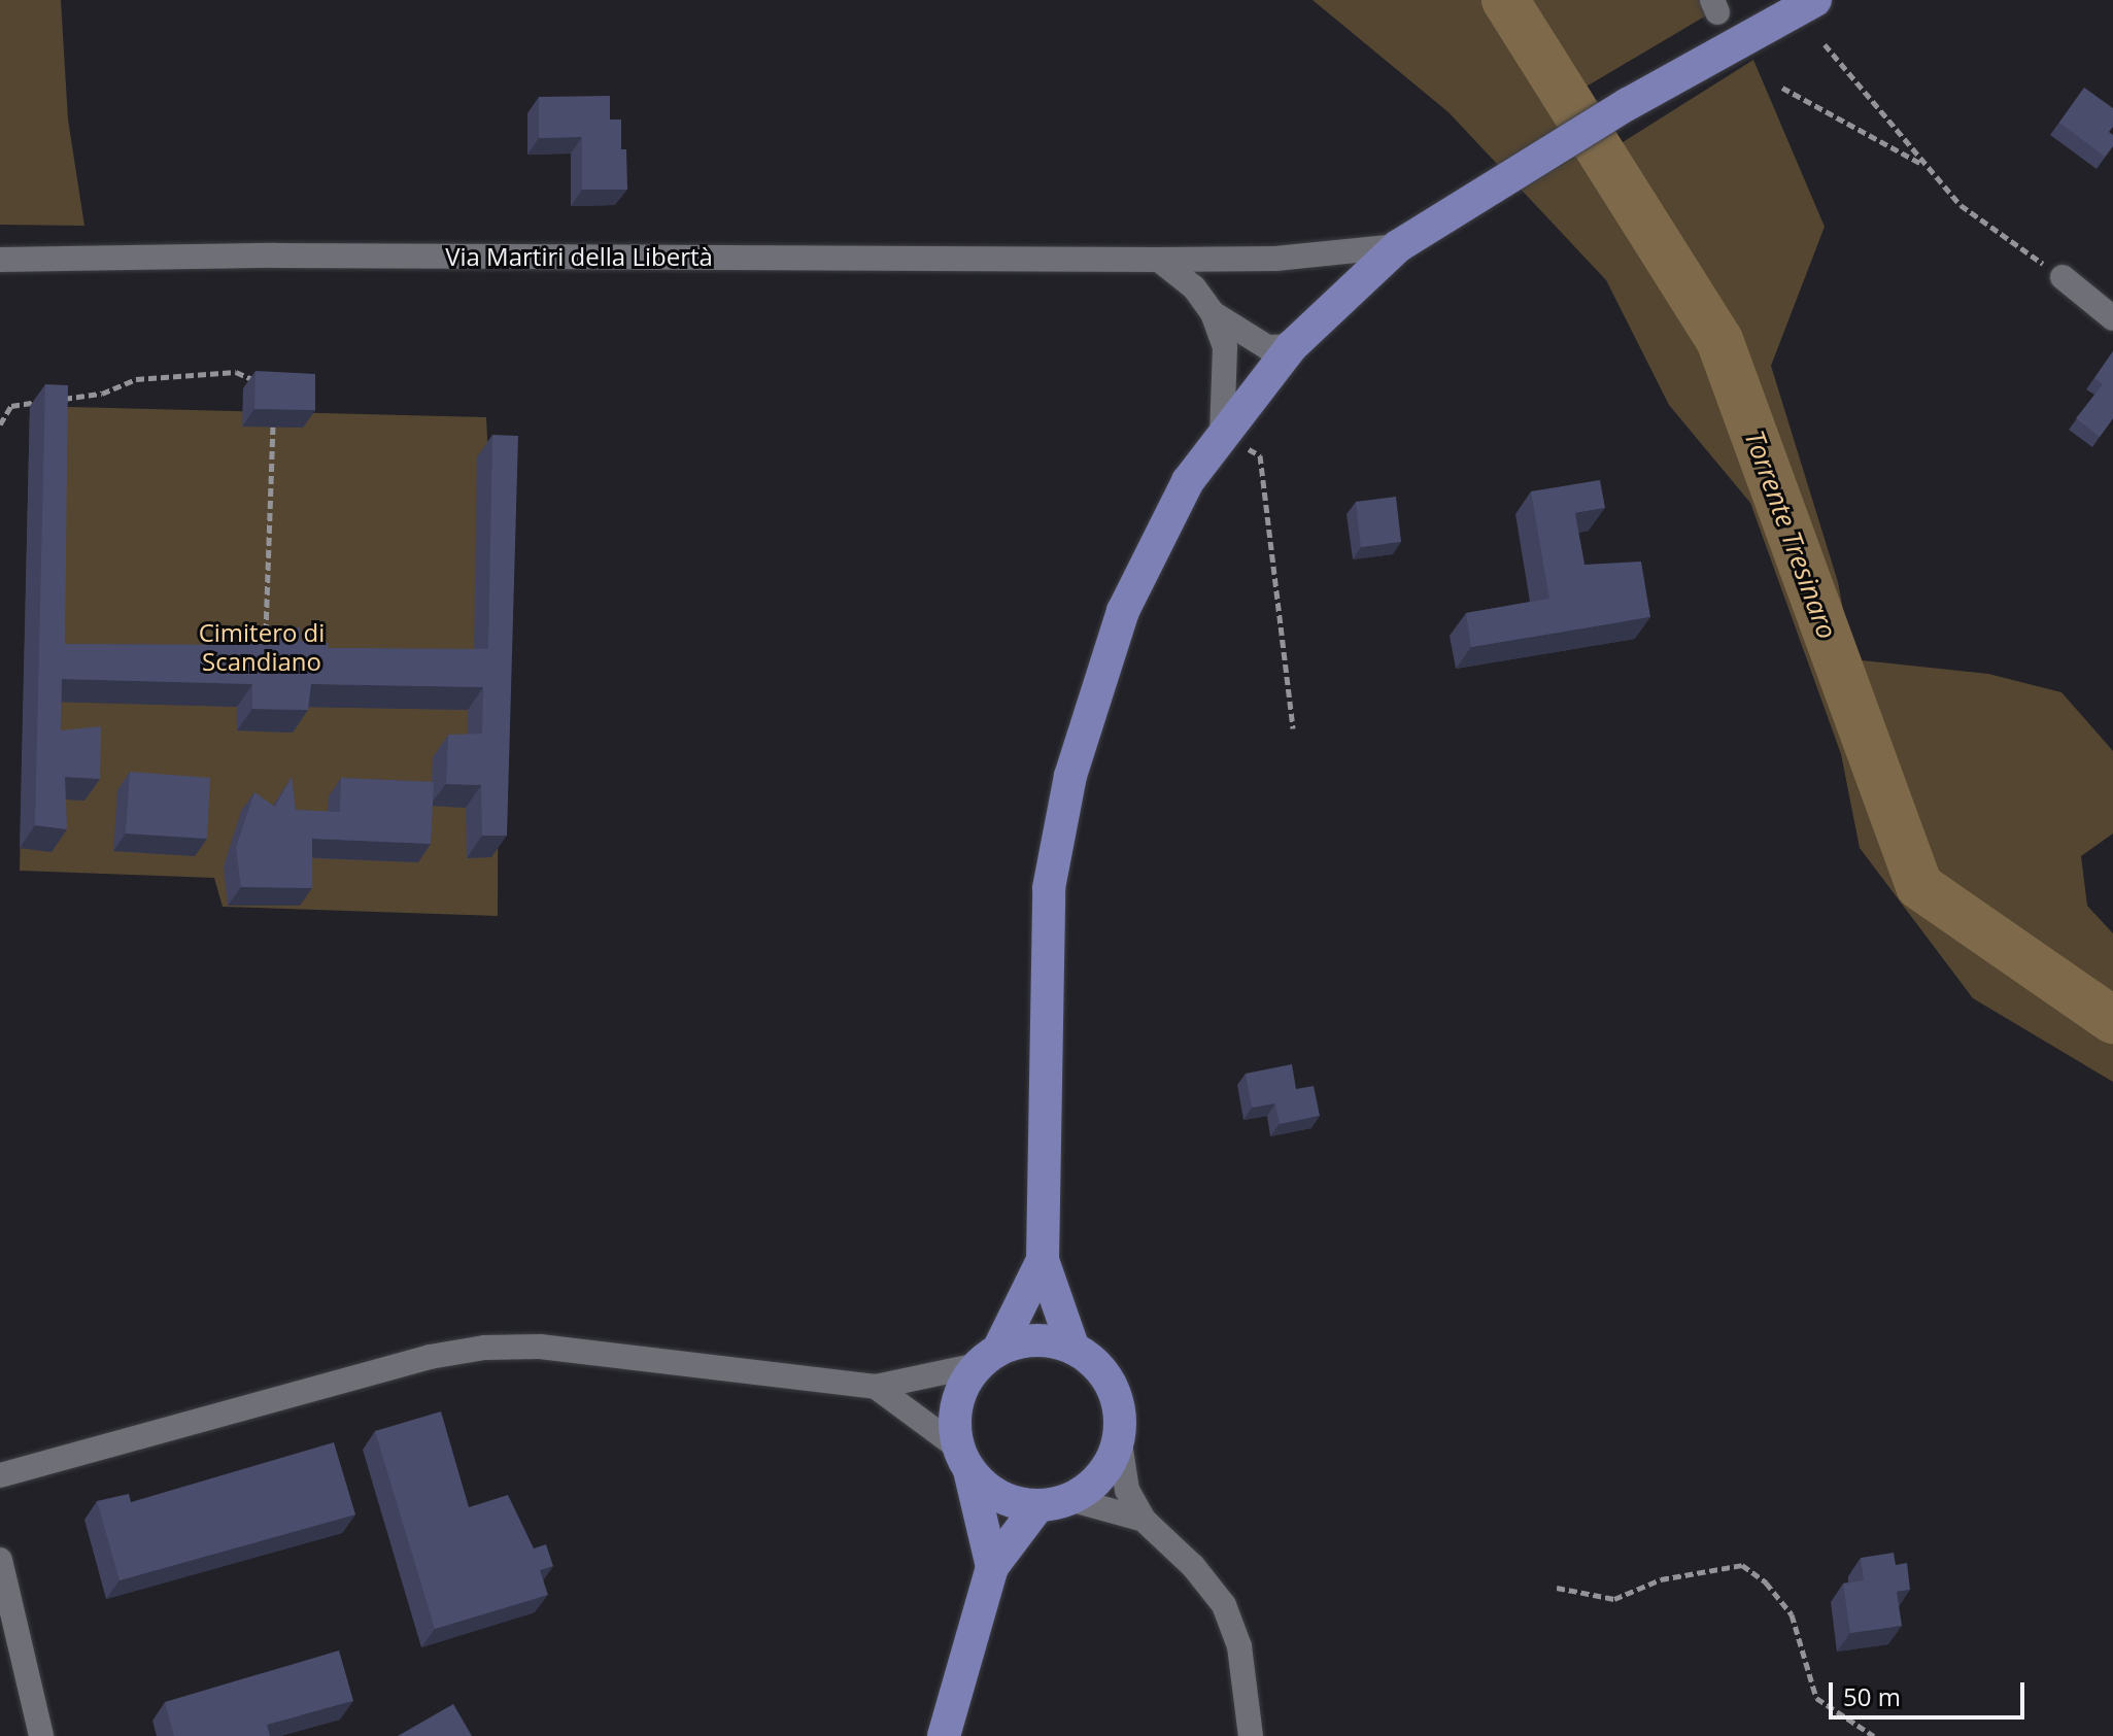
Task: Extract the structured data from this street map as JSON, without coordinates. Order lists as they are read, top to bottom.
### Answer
{
  "streets": {
    "street": ["Via Martiri della Libertà"]
  },
  "water": ["Torrente Tresinaro"],
  "parks": ["Cimitero di Scandiano"],
  "scale_bar": "50 m"
}
